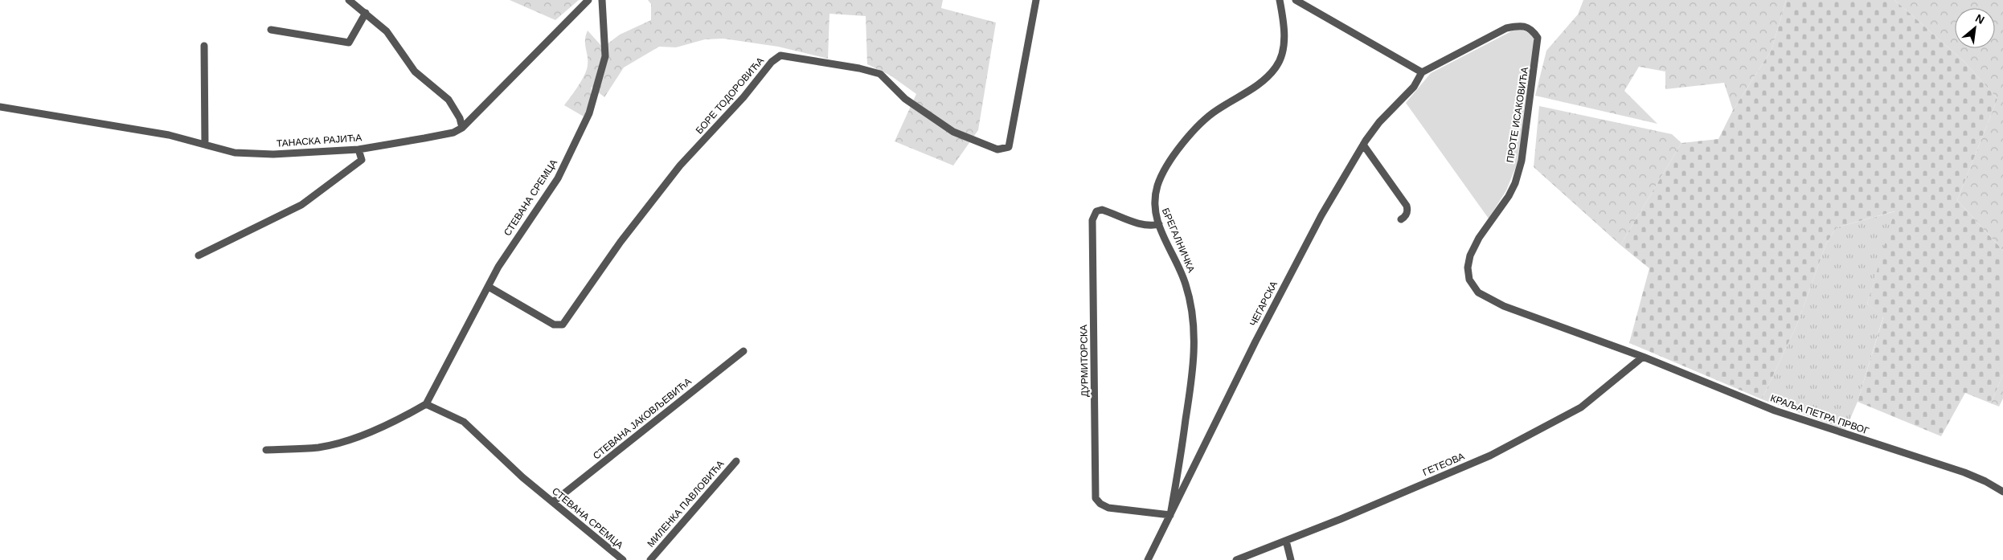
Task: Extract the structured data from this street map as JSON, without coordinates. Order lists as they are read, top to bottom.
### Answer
{
  "streets": {
    "street": [
      "БОРЕ ТОДОРОВИЋА",
      "ПРОТЕ ИСАКОВИЋА",
      "ТАНАСКА РАЈИЋА",
      "СТЕВАНА СРЕМЦА",
      "БРЕГАЛНИЧКА",
      "ЧЕГАРСКА",
      "ДУРМИТОРСКА",
      "КРАЉА ПЕТРА ПРВОГ",
      "СТЕВАНА ЈАКОВЉЕВИЋА",
      "ГЕТЕОВА",
      "МИЛЕНКА ПАВЛОВИЋА"
    ]
  },
  "crossings": [
    ["БОРЕ ТОДОРОВИЋА", "СТЕВАНА СРЕМЦА"],
    ["ПРОТЕ ИСАКОВИЋА", "ЧЕГАРСКА"],
    ["ПРОТЕ ИСАКОВИЋА", "КРАЉА ПЕТРА ПРВОГ"],
    ["СТЕВАНА СРЕМЦА", "СТЕВАНА ЈАКОВЉЕВИЋА"],
    ["БРЕГАЛНИЧКА", "ЧЕГАРСКА"],
    ["БРЕГАЛНИЧКА", "ДУРМИТОРСКА"],
    ["ЧЕГАРСКА", "ДУРМИТОРСКА"],
    ["КРАЉА ПЕТРА ПРВОГ", "ГЕТЕОВА"]
  ],
  "north": "top right"
}
